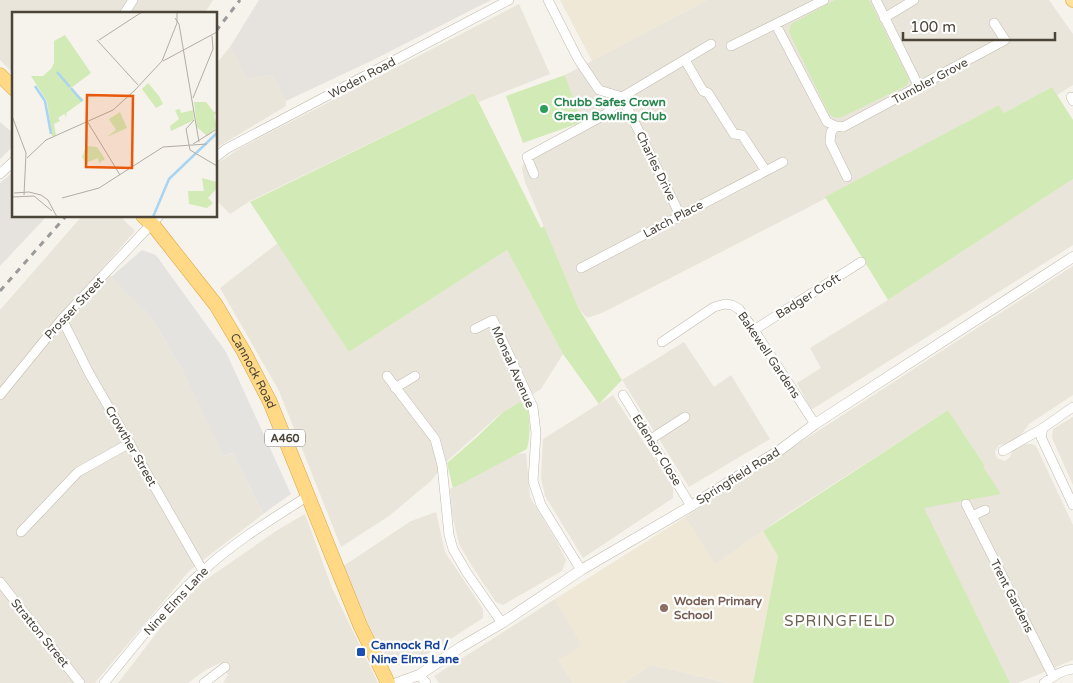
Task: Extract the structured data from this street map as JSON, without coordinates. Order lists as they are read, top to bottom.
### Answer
{
  "streets": {
    "highway": ["Cannock Road", "A460"],
    "street": [
      "Woden Road",
      "Tumbler Grove",
      "Charles Drive",
      "Latch Place",
      "Badger Croft",
      "Prosser Street",
      "Bakewell Gardens",
      "Monsal Avenue",
      "Crowther Street",
      "Edensor Close",
      "Springfield Road",
      "Trent Gardens",
      "Nine Elms Lane",
      "Stratton Street"
    ]
  },
  "crossings": [
    ["Charles Drive", "Latch Place"],
    ["Badger Croft", "Bakewell Gardens"],
    ["Prosser Street", "Cannock Road"],
    ["Prosser Street", "Crowther Street"],
    ["Bakewell Gardens", "Springfield Road"],
    ["Monsal Avenue", "Springfield Road"],
    ["Cannock Road", "Nine Elms Lane"],
    ["Crowther Street", "Nine Elms Lane"],
    ["Edensor Close", "Springfield Road"]
  ],
  "districts": ["SPRINGFIELD"],
  "places": {
    "other": ["Chubb Safes Crown Green Bowling Club", "Woden Primary School"],
    "transit": ["Cannock Rd / Nine Elms Lane"]
  },
  "scale_bar": "100 m"
}
